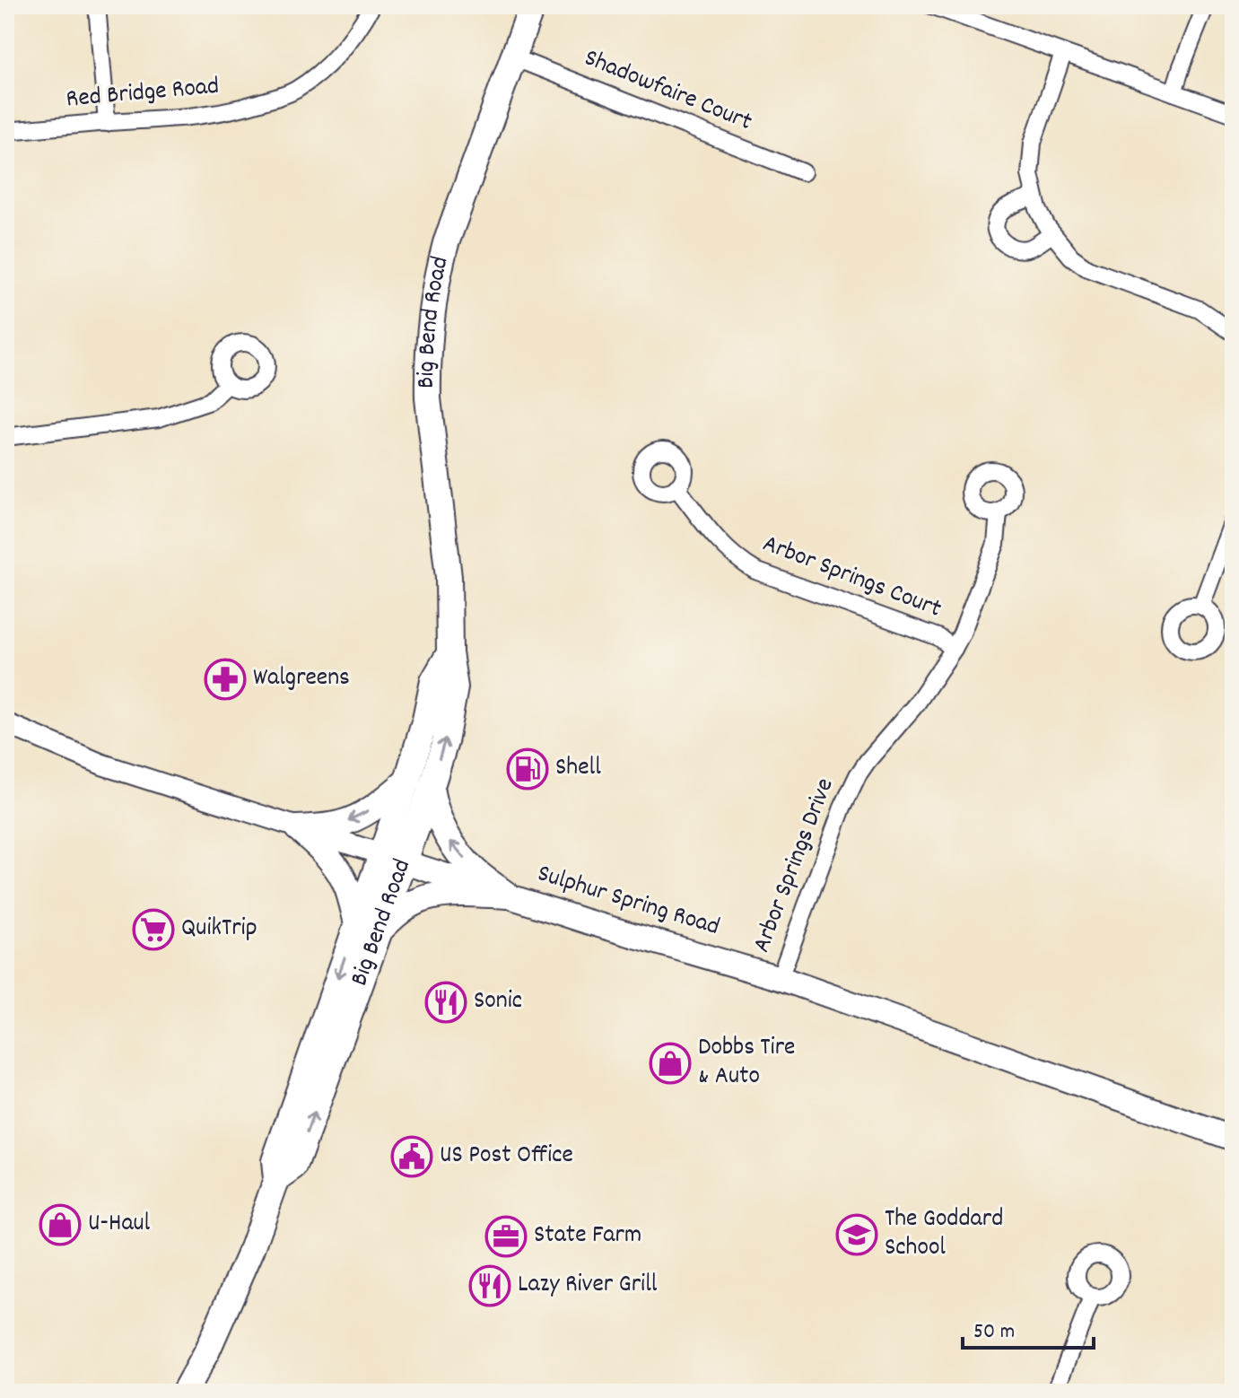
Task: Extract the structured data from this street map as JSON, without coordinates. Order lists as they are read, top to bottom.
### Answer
{
  "streets": {
    "main road": ["Big Bend Road", "Sulphur Spring Road"],
    "street": [
      "Shadowfaire Court",
      "Red Bridge Road",
      "Arbor Springs Court",
      "Arbor Springs Drive"
    ]
  },
  "crossings": [
    ["Shadowfaire Court", "Big Bend Road"],
    ["Big Bend Road", "Sulphur Spring Road"],
    ["Arbor Springs Court", "Arbor Springs Drive"],
    ["Arbor Springs Drive", "Sulphur Spring Road"]
  ],
  "places": {
    "pharmacy": ["Walgreens"],
    "fuel station": ["Shell"],
    "supermarket": ["QuikTrip"],
    "restaurant": ["Sonic", "Lazy River Grill"],
    "shop": ["Dobbs Tire & Auto", "U-Haul"],
    "public building": ["US Post Office"],
    "school or university": ["The Goddard School"],
    "office": ["State Farm"]
  },
  "scale_bar": "50 m"
}
